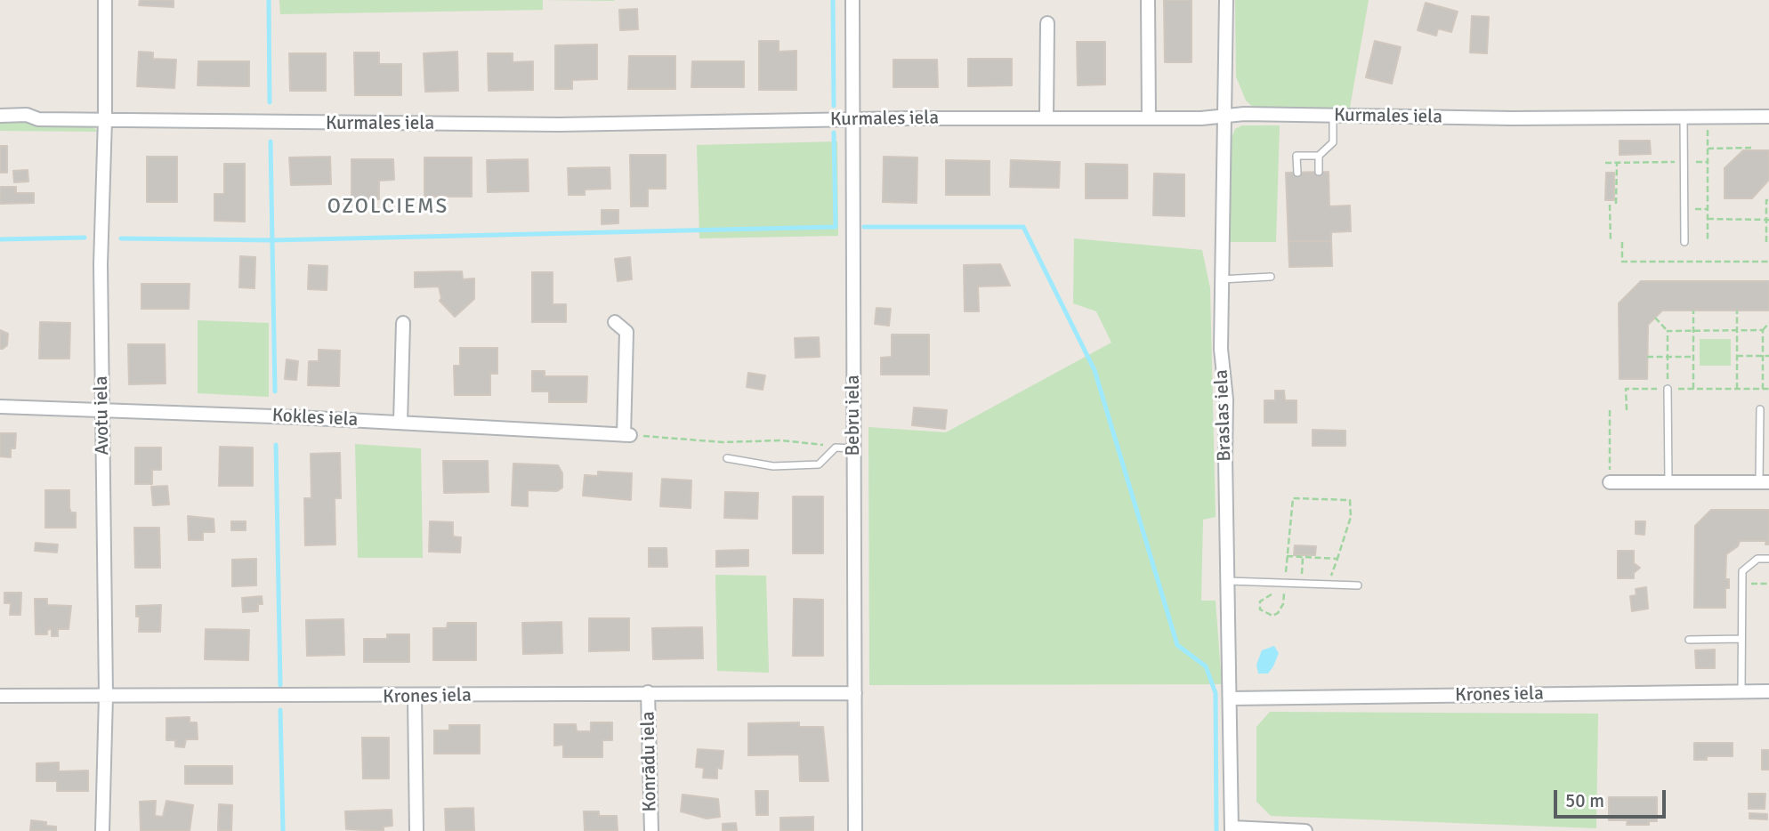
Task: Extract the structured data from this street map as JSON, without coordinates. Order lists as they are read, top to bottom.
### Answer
{
  "streets": {
    "street": [
      "Kurmales iela",
      "Avotu iela",
      "Bebru iela",
      "Braslas iela",
      "Kokles iela",
      "Krones iela",
      "Konrādu iela"
    ]
  },
  "crossings": [
    ["Kurmales iela", "Avotu iela"],
    ["Kurmales iela", "Bebru iela"],
    ["Kurmales iela", "Braslas iela"],
    ["Avotu iela", "Kokles iela"],
    ["Avotu iela", "Krones iela"],
    ["Bebru iela", "Krones iela"],
    ["Braslas iela", "Krones iela"],
    ["Krones iela", "Konrādu iela"]
  ],
  "districts": ["OZOLCIEMS"],
  "scale_bar": "50 m"
}
